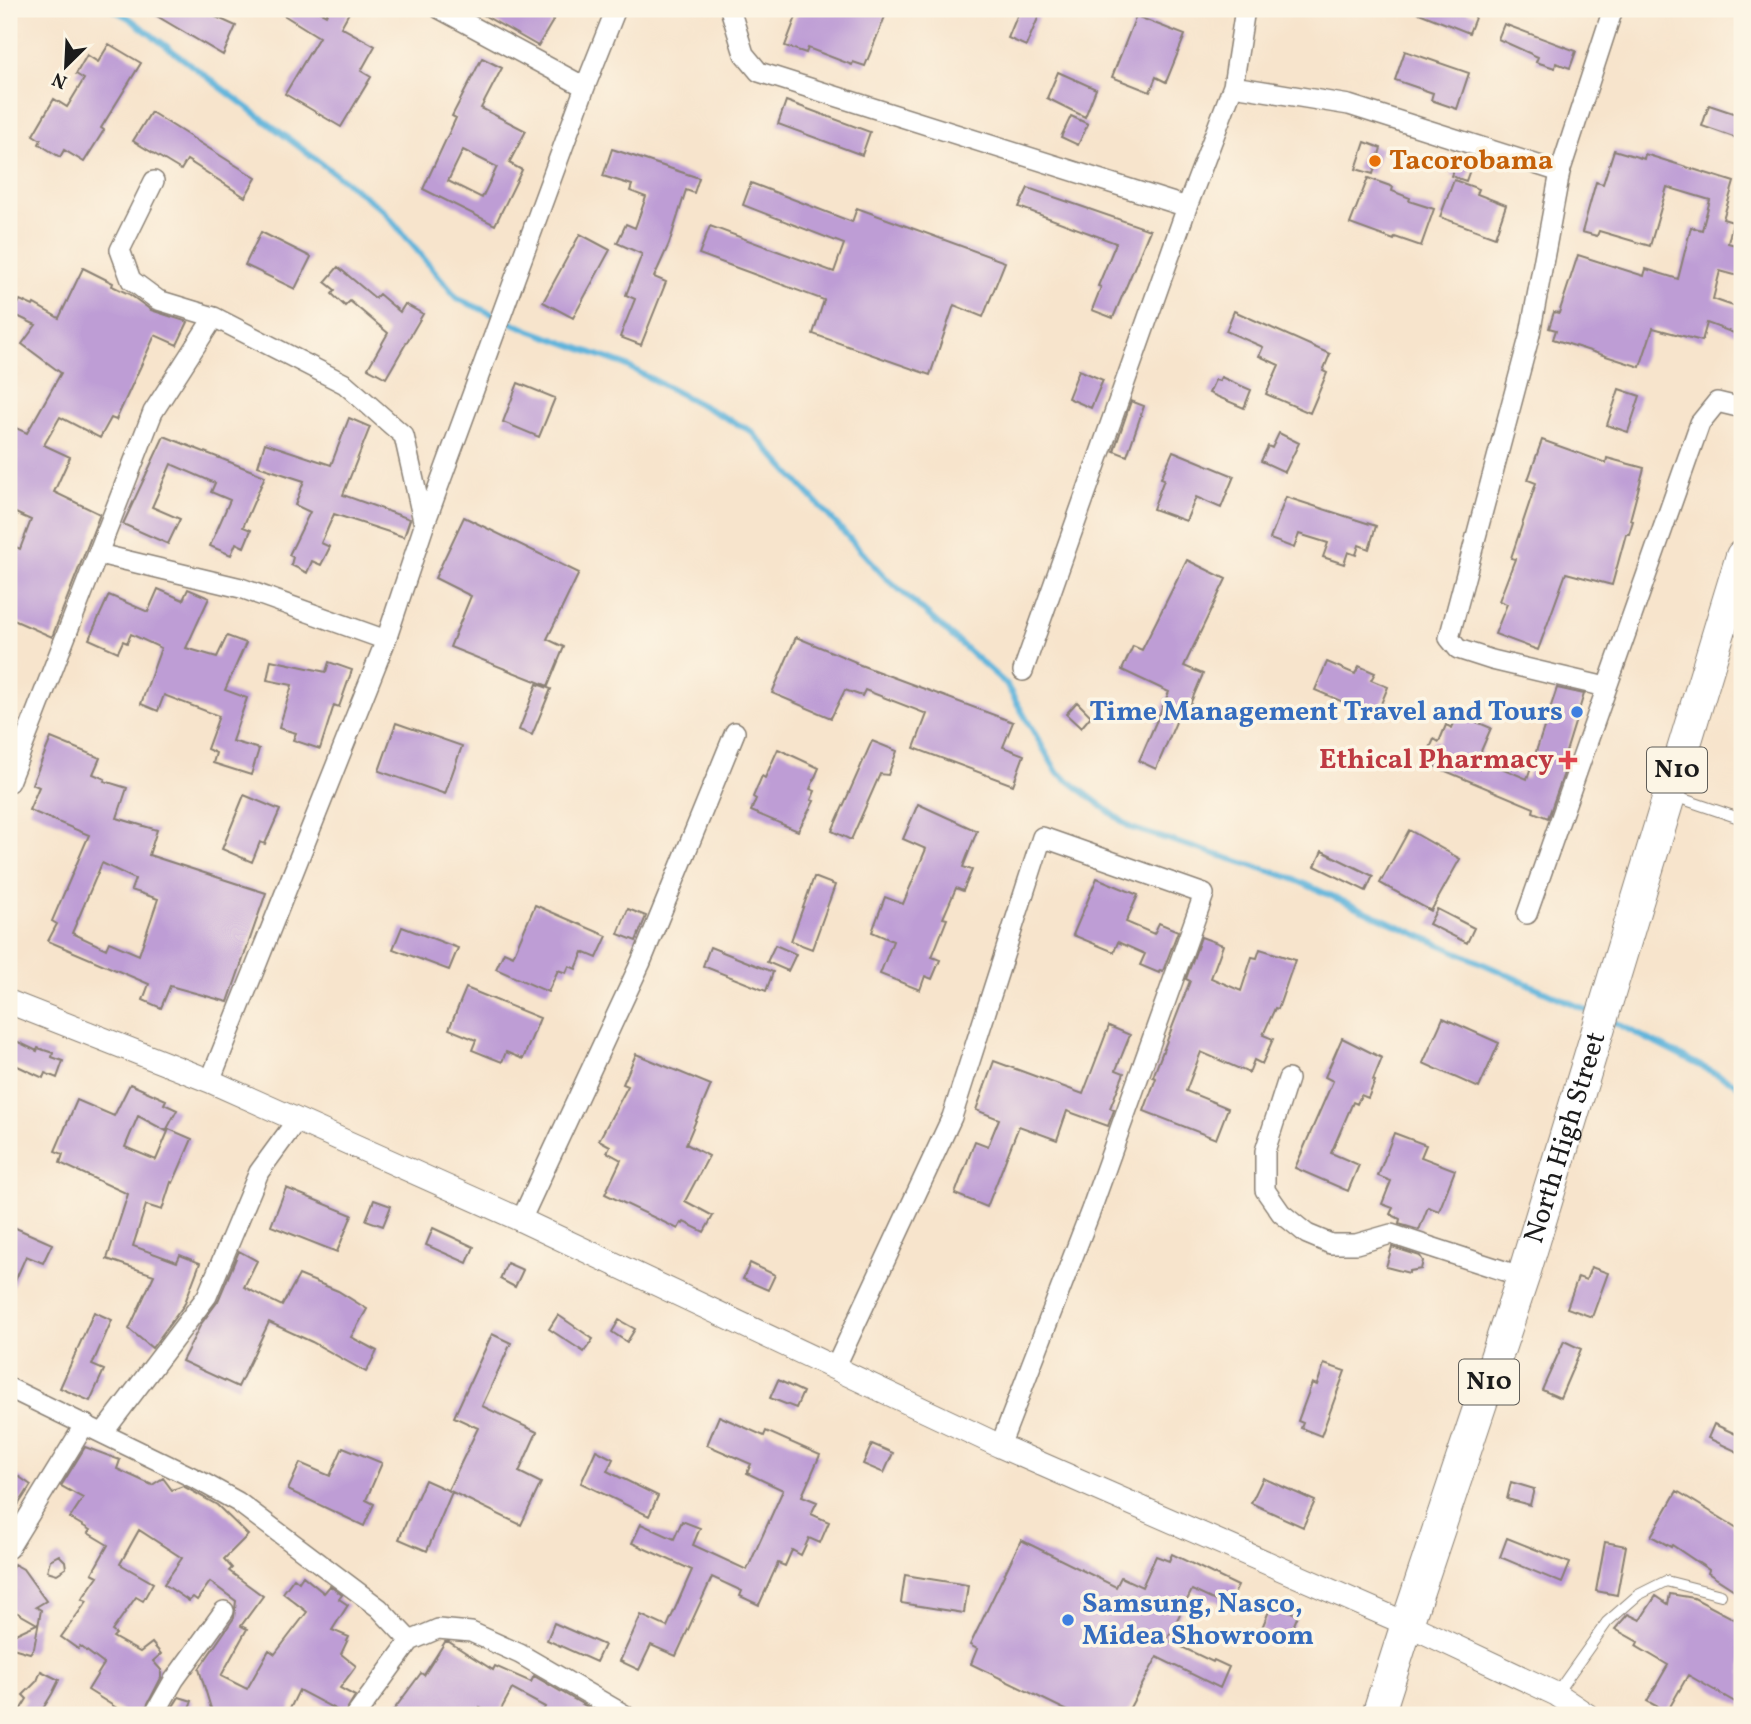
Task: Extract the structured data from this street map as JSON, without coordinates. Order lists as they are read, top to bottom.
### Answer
{
  "streets": {
    "highway": ["N10", "North High Street"]
  },
  "places": {
    "other": ["Tacorobama", "Time Management Travel and Tours", "Samsung, Nasco, Midea Showroom"],
    "health": ["Ethical Pharmacy"]
  },
  "north": "bottom left"
}
